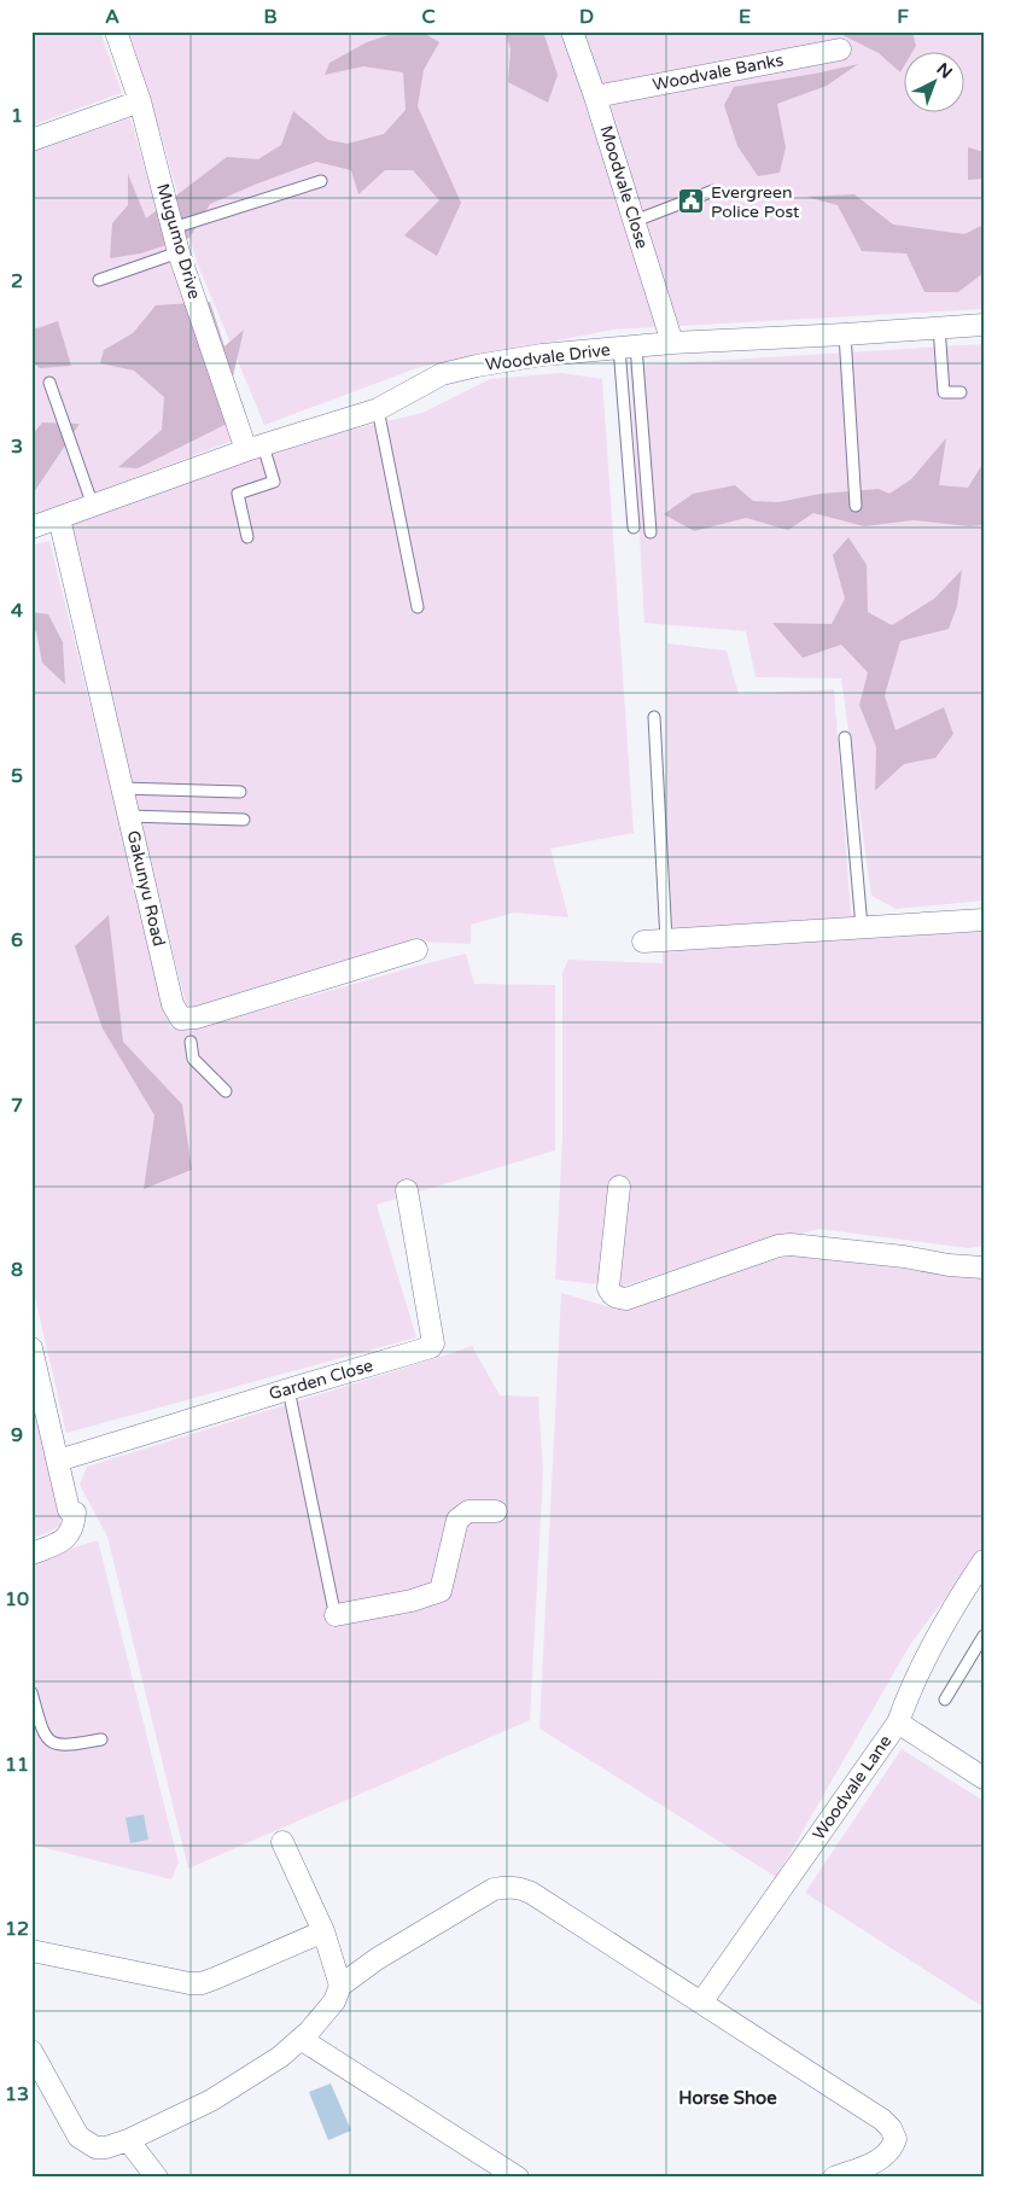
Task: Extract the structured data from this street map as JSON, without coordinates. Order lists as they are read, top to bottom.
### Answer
{
  "streets": {
    "street": [
      "Woodvale Banks",
      "Moodvale Close",
      "Mugumo Drive",
      "Woodvale Drive",
      "Gakunyu Road",
      "Garden Close",
      "Woodvale Lane"
    ]
  },
  "crossings": [
    ["Woodvale Banks", "Moodvale Close"],
    ["Moodvale Close", "Woodvale Drive"],
    ["Mugumo Drive", "Woodvale Drive"],
    ["Woodvale Drive", "Gakunyu Road"]
  ],
  "districts": ["Horse Shoe"],
  "places": {
    "public building": ["Evergreen Police Post"]
  },
  "north": "top right",
  "grid": {
    "columns": [
      "A",
      "B",
      "C",
      "D",
      "E",
      "F"
    ],
    "rows": [
      "1",
      "2",
      "3",
      "4",
      "5",
      "6",
      "7",
      "8",
      "9",
      "10",
      "11",
      "12",
      "13"
    ]
  }
}
